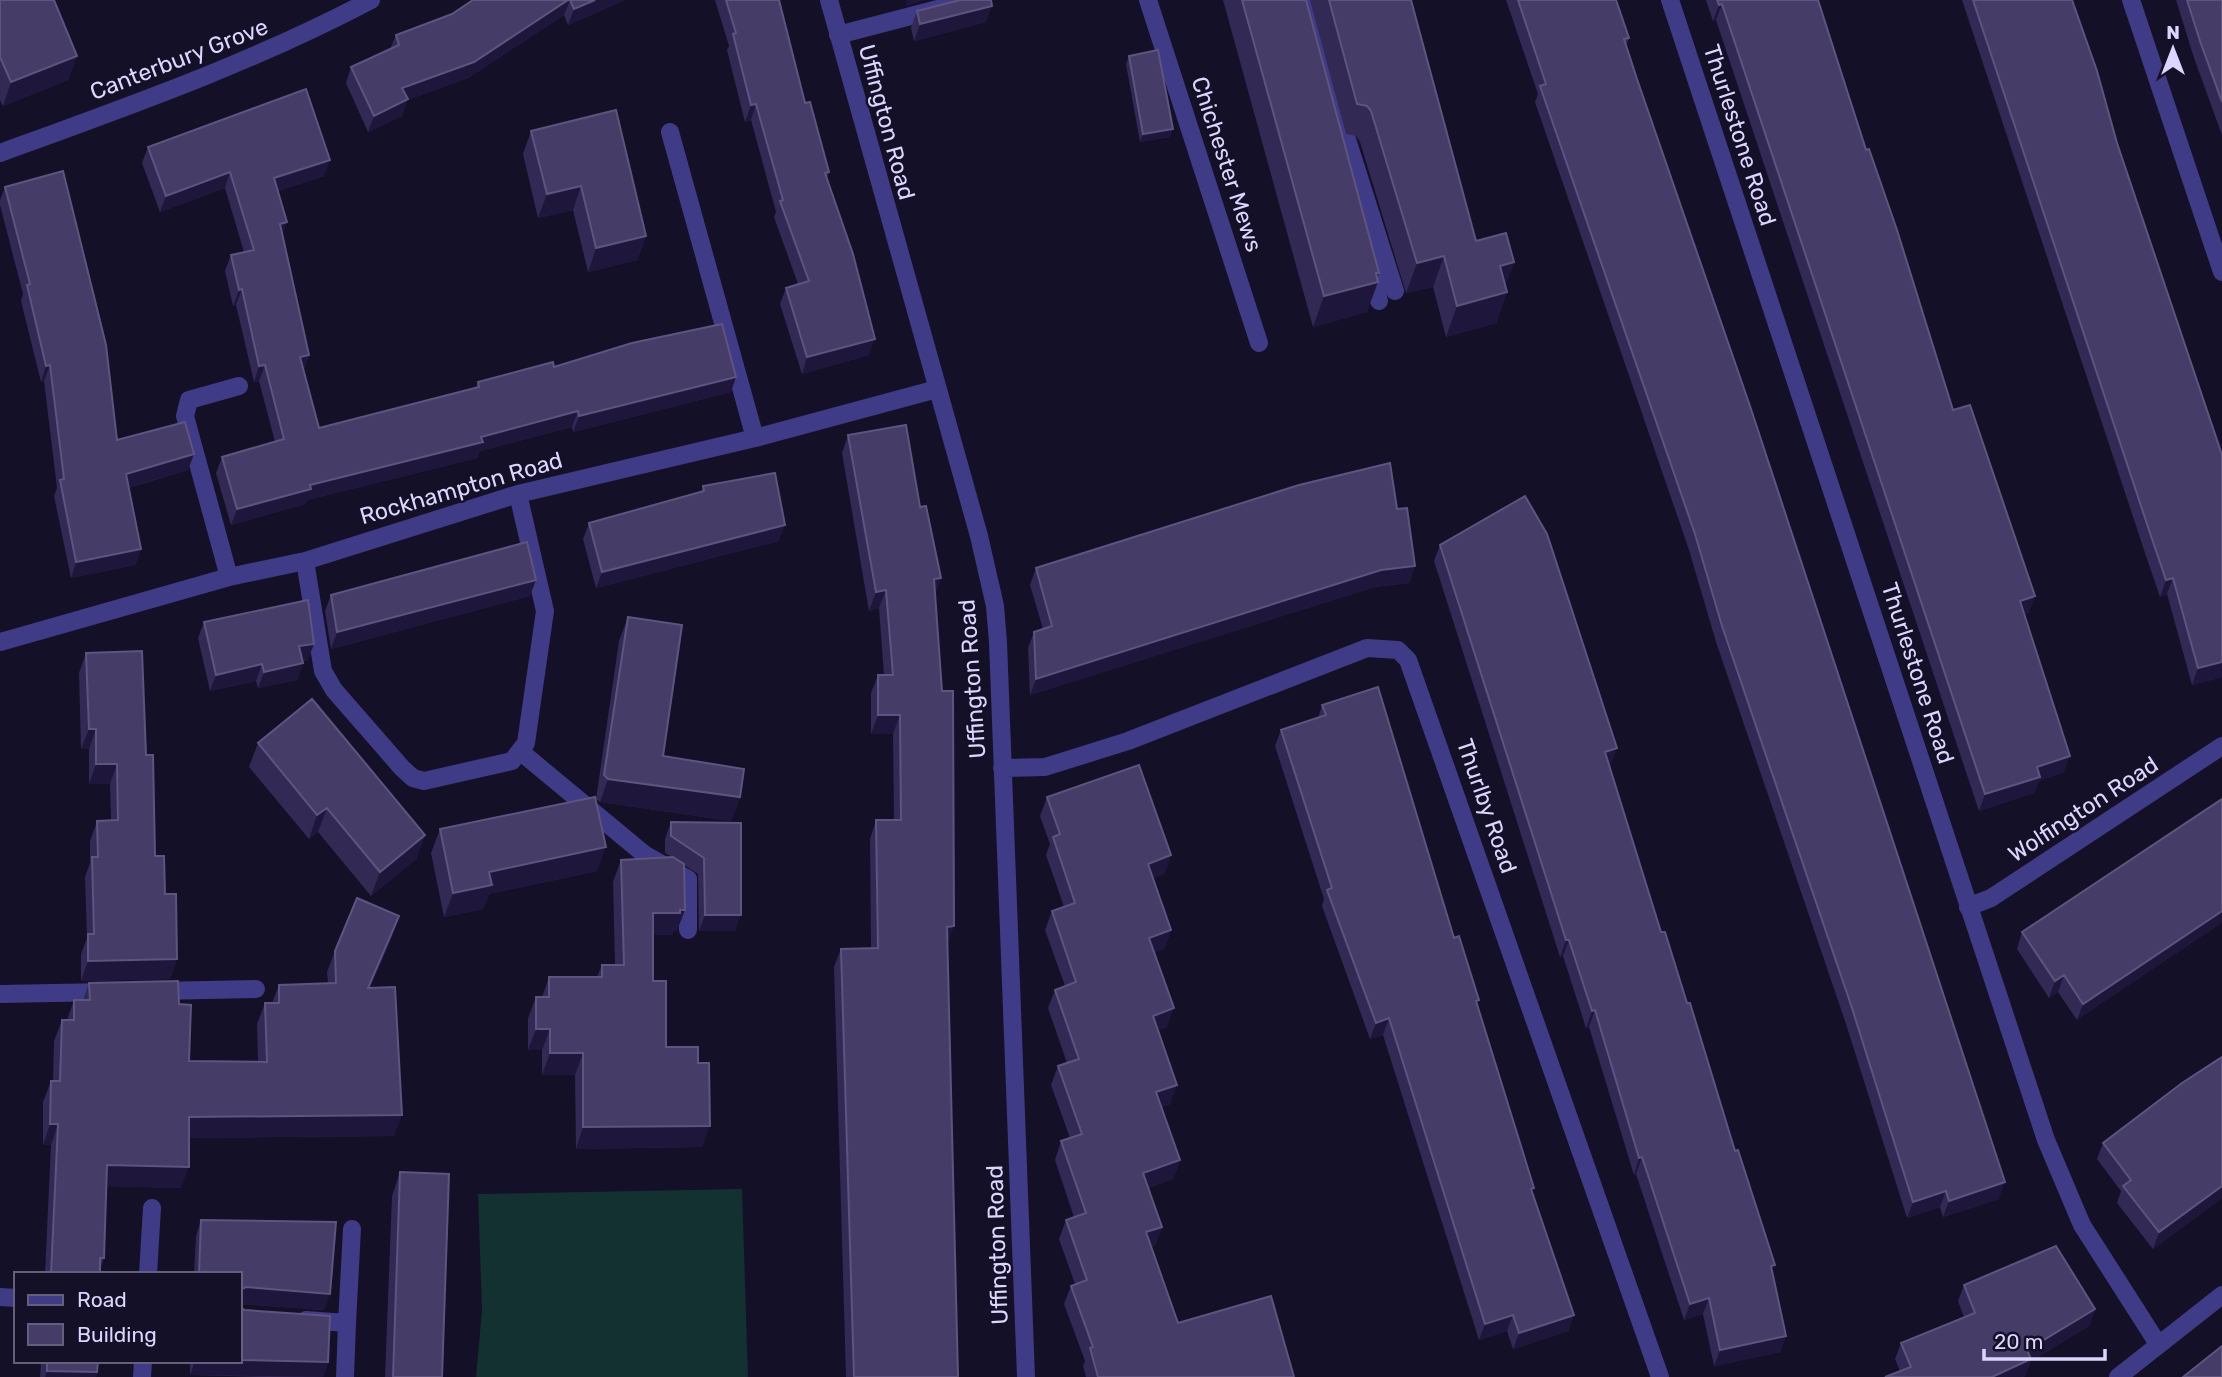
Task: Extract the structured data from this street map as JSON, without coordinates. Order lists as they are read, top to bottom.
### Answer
{
  "streets": {
    "street": [
      "Canterbury Grove",
      "Uffington Road",
      "Thurlestone Road",
      "Chichester Mews",
      "Rockhampton Road",
      "Thurlby Road",
      "Wolfington Road"
    ]
  },
  "crossings": [
    ["Uffington Road", "Rockhampton Road"],
    ["Uffington Road", "Thurlby Road"],
    ["Thurlestone Road", "Wolfington Road"]
  ],
  "legend": ["Road", "Building"],
  "scale_bar": "20 m",
  "north": "top"
}
